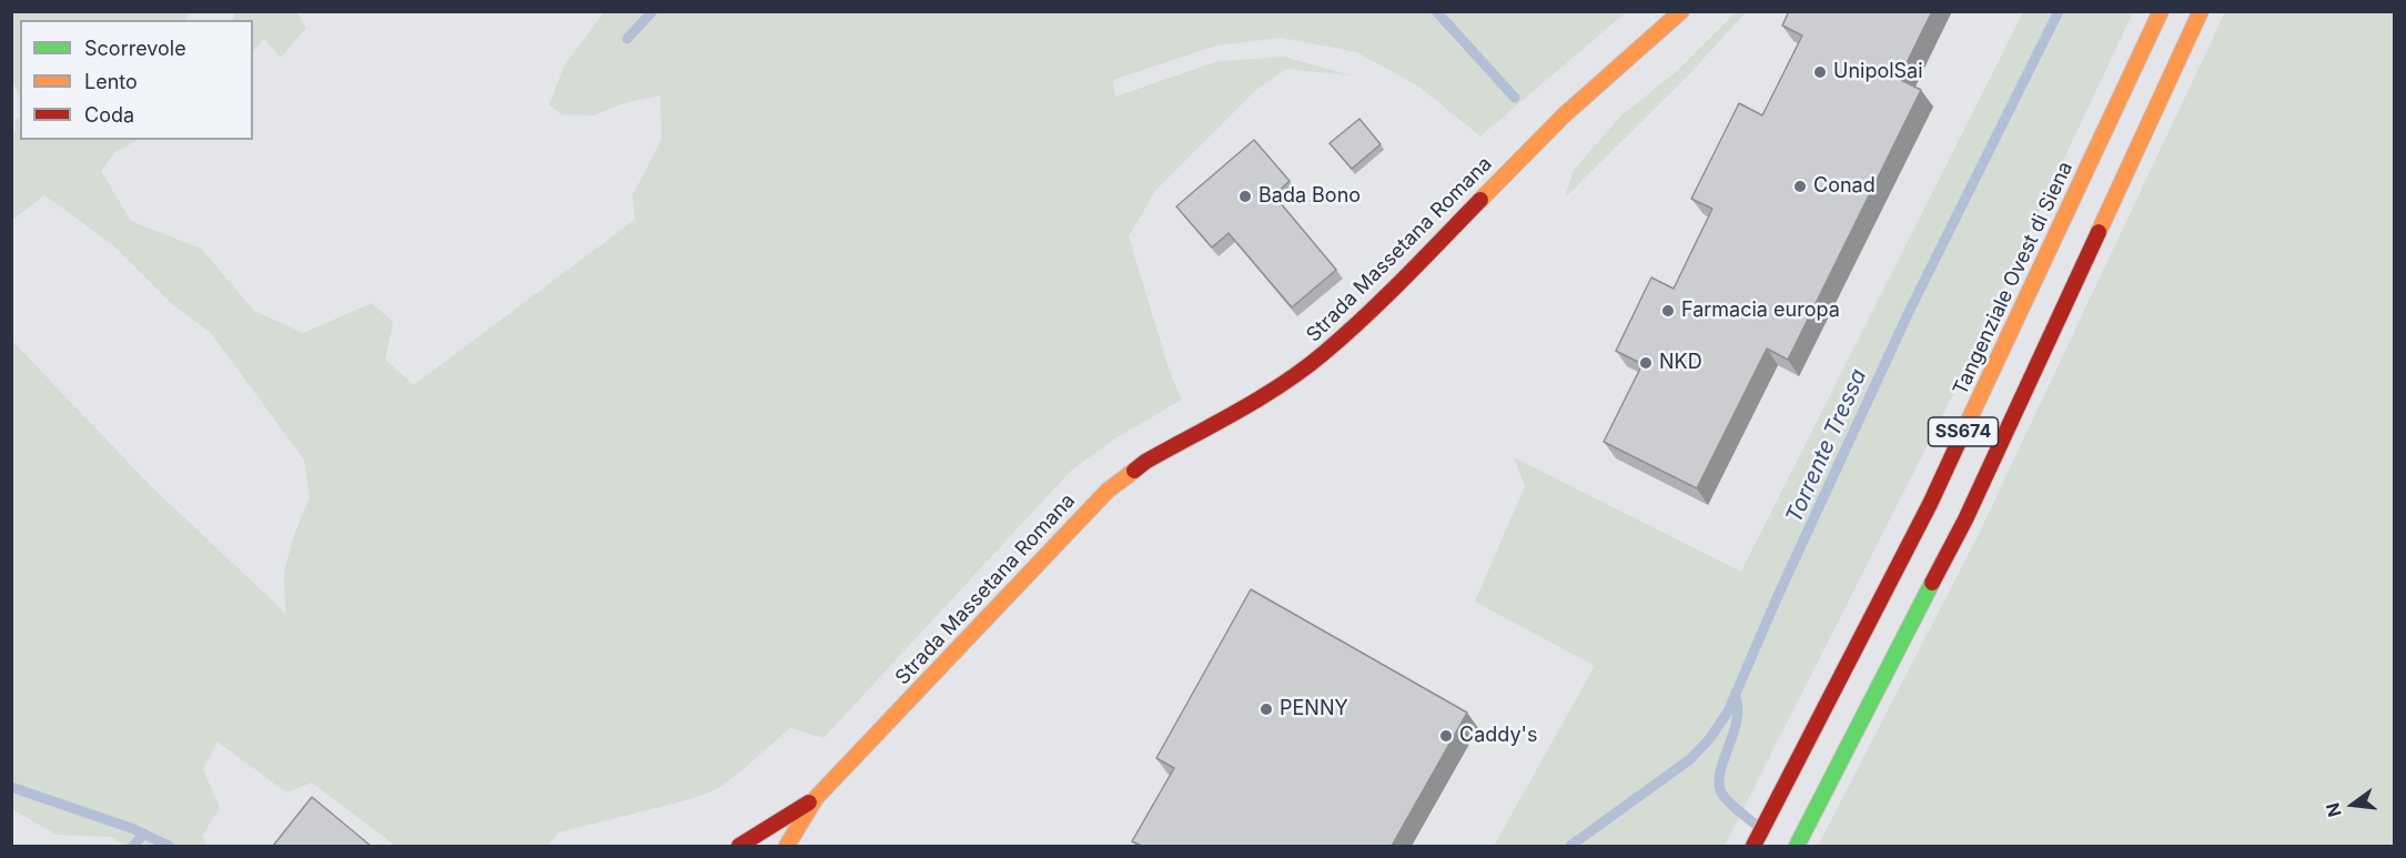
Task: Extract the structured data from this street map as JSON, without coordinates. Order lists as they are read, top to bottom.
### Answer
{
  "streets": {
    "main road": ["Strada Massetana Romana", "Tangenziale Ovest di Siena", "SS674"]
  },
  "water": ["Torrente Tressa"],
  "places": [
    "UnipolSai",
    "Conad",
    "Bada Bono",
    "Farmacia europa",
    "NKD",
    "PENNY",
    "Caddy's"
  ],
  "legend": ["Scorrevole", "Lento", "Coda"],
  "north": "left"
}
